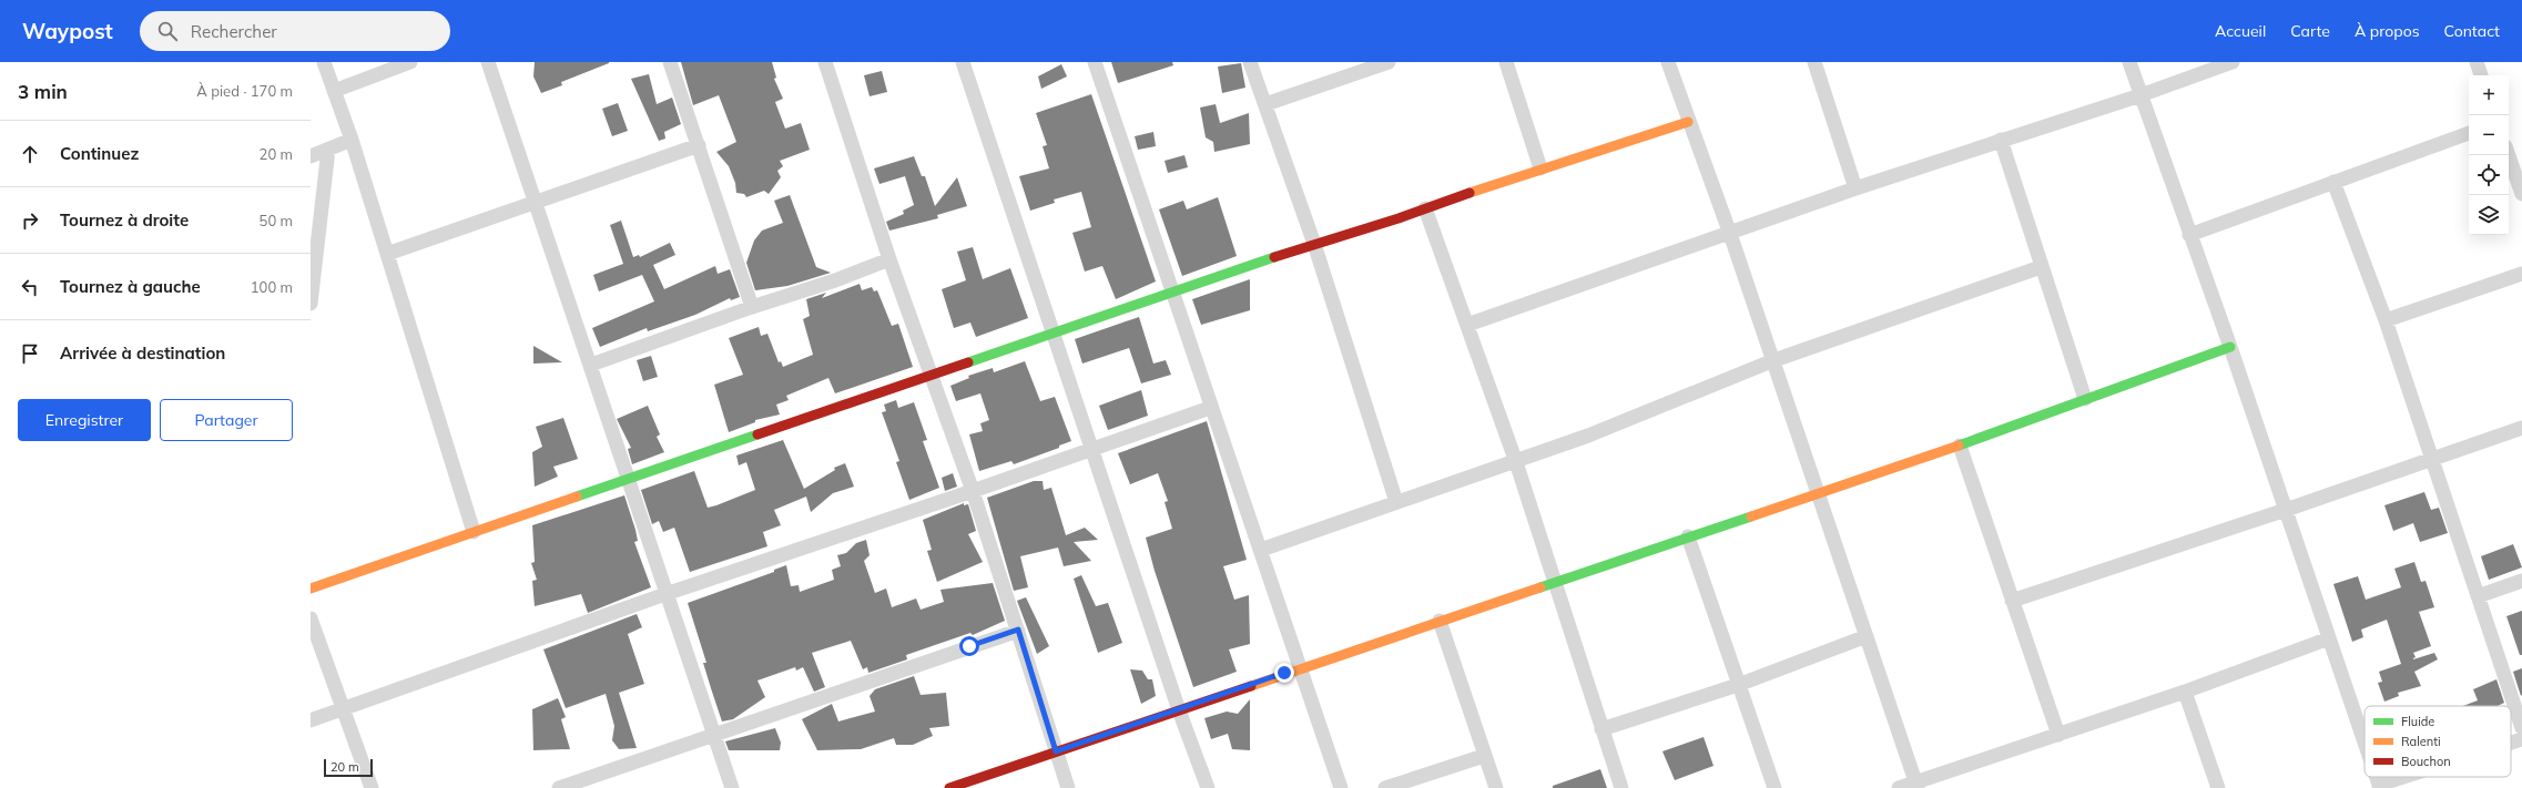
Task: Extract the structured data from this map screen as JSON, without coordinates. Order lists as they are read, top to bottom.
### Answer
{
  "legend": ["Fluide", "Ralenti", "Bouchon"],
  "scale_bar": "20 m",
  "page": {
    "header": "Waypost",
    "search": "Rechercher",
    "nav": [
      "Accueil",
      "Carte",
      "À propos",
      "Contact"
    ],
    "heading": ["3 min", "À pied · 170 m"],
    "map_buttons": ["+", "−"],
    "list": [
      ["Continuez", "20 m"],
      ["Tournez à droite", "50 m"],
      ["Tournez à gauche", "100 m"],
      "Arrivée à destination"
    ],
    "buttons": ["Enregistrer", "Partager"],
    "scale": "20 m"
  }
}
